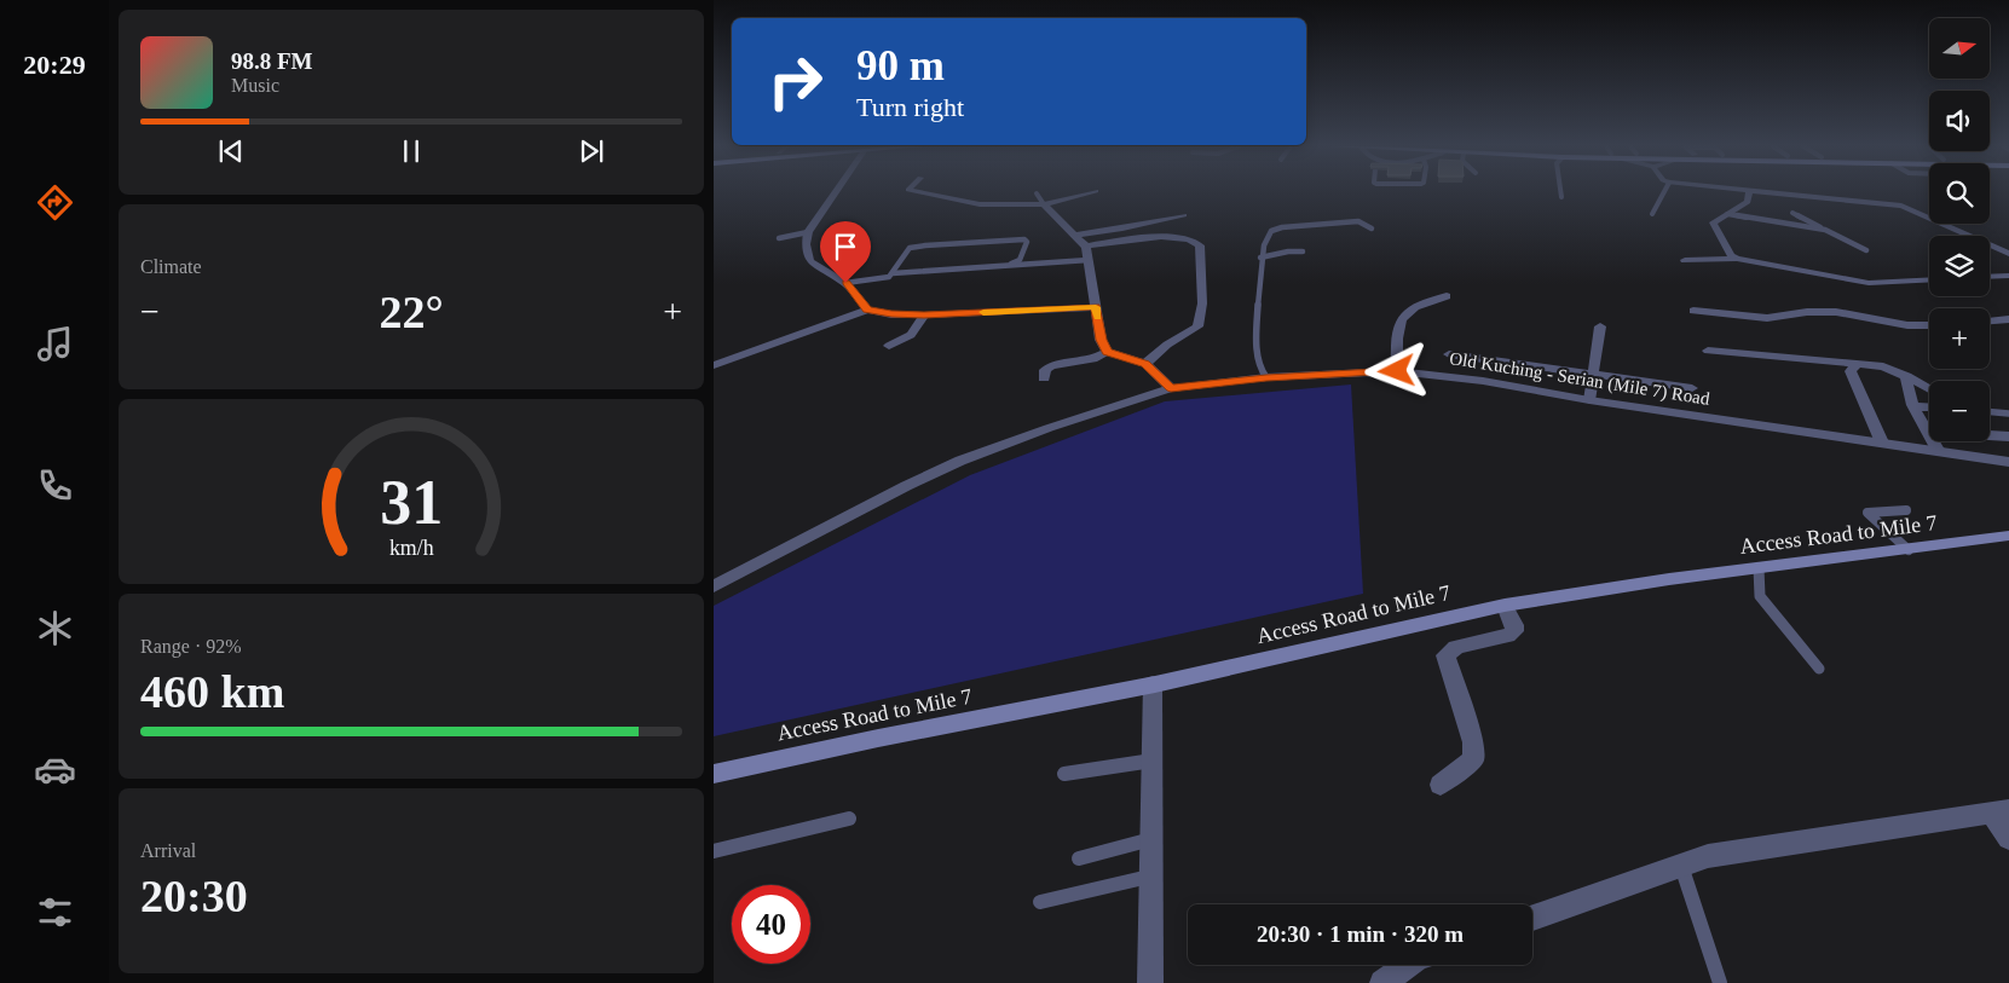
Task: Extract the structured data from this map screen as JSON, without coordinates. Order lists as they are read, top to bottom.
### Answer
{
  "streets": {
    "main road": ["Access Road to Mile 7"],
    "street": ["Old Kuching - Serian (Mile 7) Road"]
  },
  "north": "right",
  "page": {
    "tabs": "20:29",
    "map_buttons": ["+", "−"],
    "turn": ["90 m", "Turn right"],
    "song": ["98.8 FM", "Music"],
    "tile": [
      "Climate",
      ["Range · 92%", "460 km"],
      ["Arrival", "20:30"]
    ],
    "heat": ["−", "22°", "+"],
    "limit": "40",
    "trip": "20:30 · 1 min · 320 m",
    "gauge": ["31", "km/h"]
  }
}
